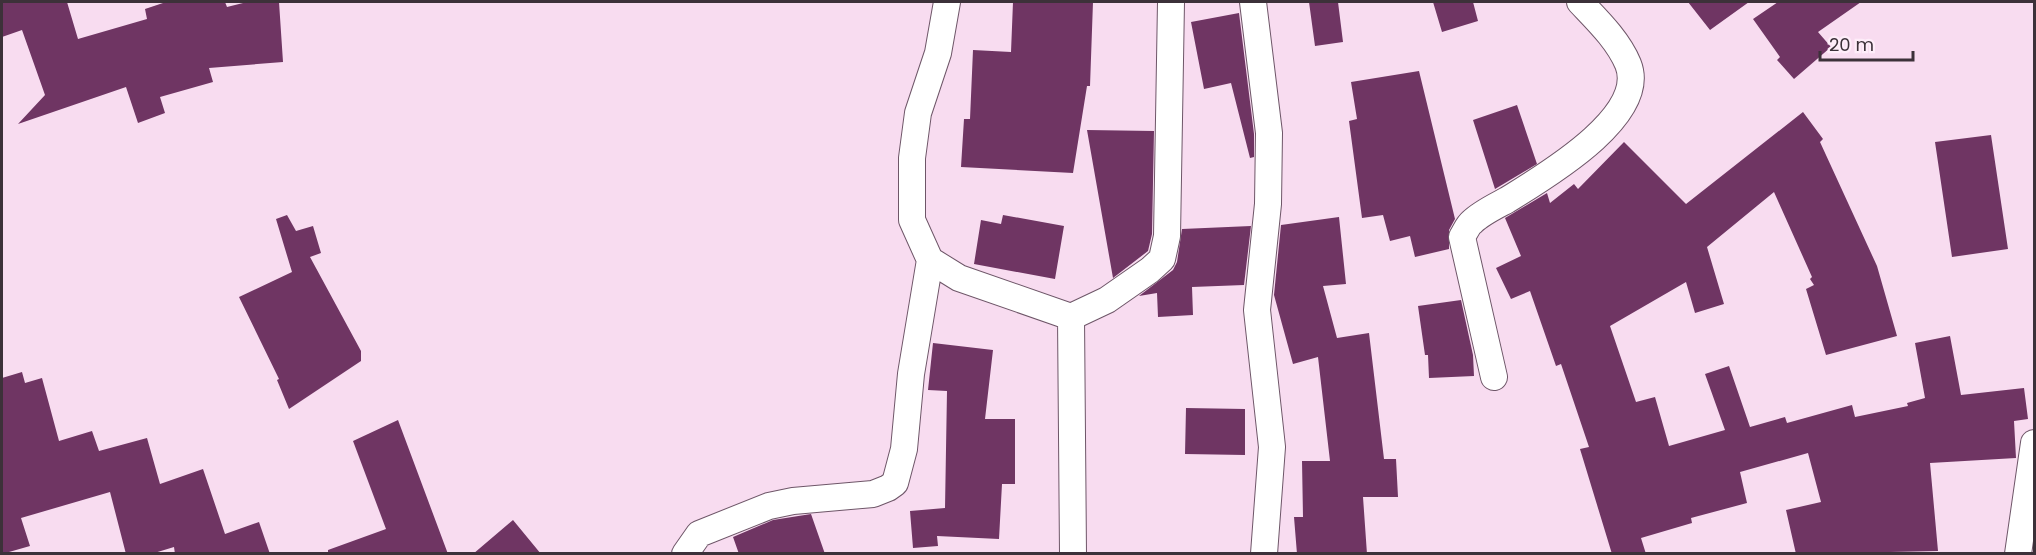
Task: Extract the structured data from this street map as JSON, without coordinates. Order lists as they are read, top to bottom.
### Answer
{
  "scale_bar": "20 m"
}
